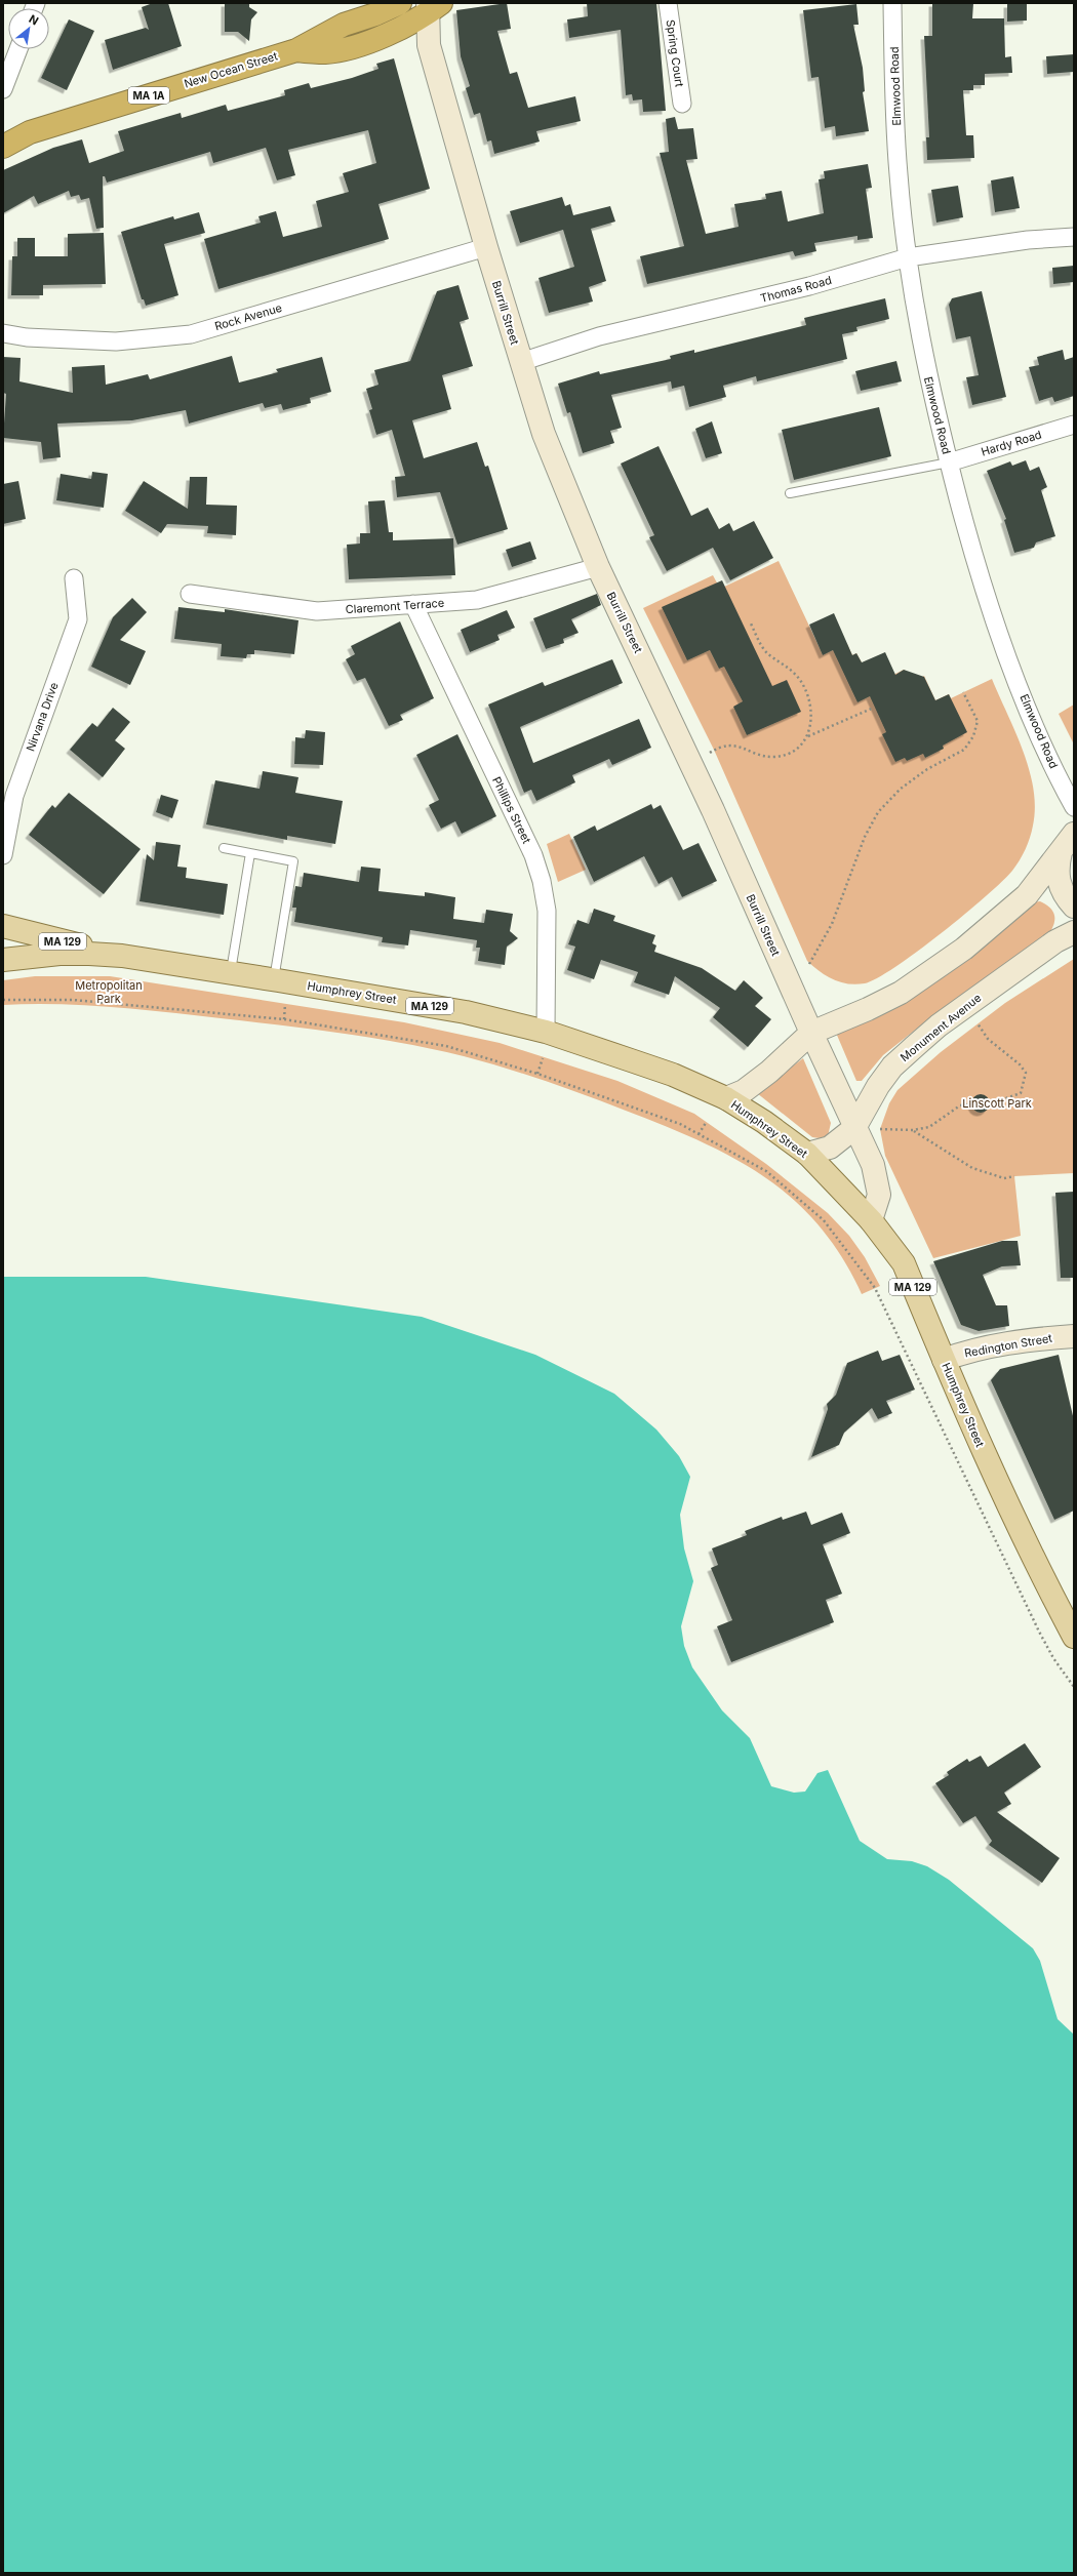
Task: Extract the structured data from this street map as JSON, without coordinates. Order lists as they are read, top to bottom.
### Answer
{
  "streets": {
    "highway": ["New Ocean Street", "MA 1A"],
    "main road": ["MA 129", "Humphrey Street"],
    "street": [
      "Spring Court",
      "Elmwood Road",
      "Thomas Road",
      "Burrill Street",
      "Rock Avenue",
      "Hardy Road",
      "Claremont Terrace",
      "Nirvana Drive",
      "Phillips Street",
      "Monument Avenue",
      "Redington Street"
    ]
  },
  "crossings": [
    ["New Ocean Street", "Burrill Street"],
    ["Elmwood Road", "Thomas Road"],
    ["Elmwood Road", "Hardy Road"],
    ["Thomas Road", "Burrill Street"],
    ["Burrill Street", "Rock Avenue"],
    ["Burrill Street", "Claremont Terrace"],
    ["Burrill Street", "Humphrey Street"],
    ["Burrill Street", "Monument Avenue"],
    ["Claremont Terrace", "Phillips Street"],
    ["Phillips Street", "Humphrey Street"],
    ["Humphrey Street", "Monument Avenue"],
    ["Humphrey Street", "Redington Street"]
  ],
  "parks": ["Metropolitan Park", "Linscott Park"],
  "north": "top right"
}
